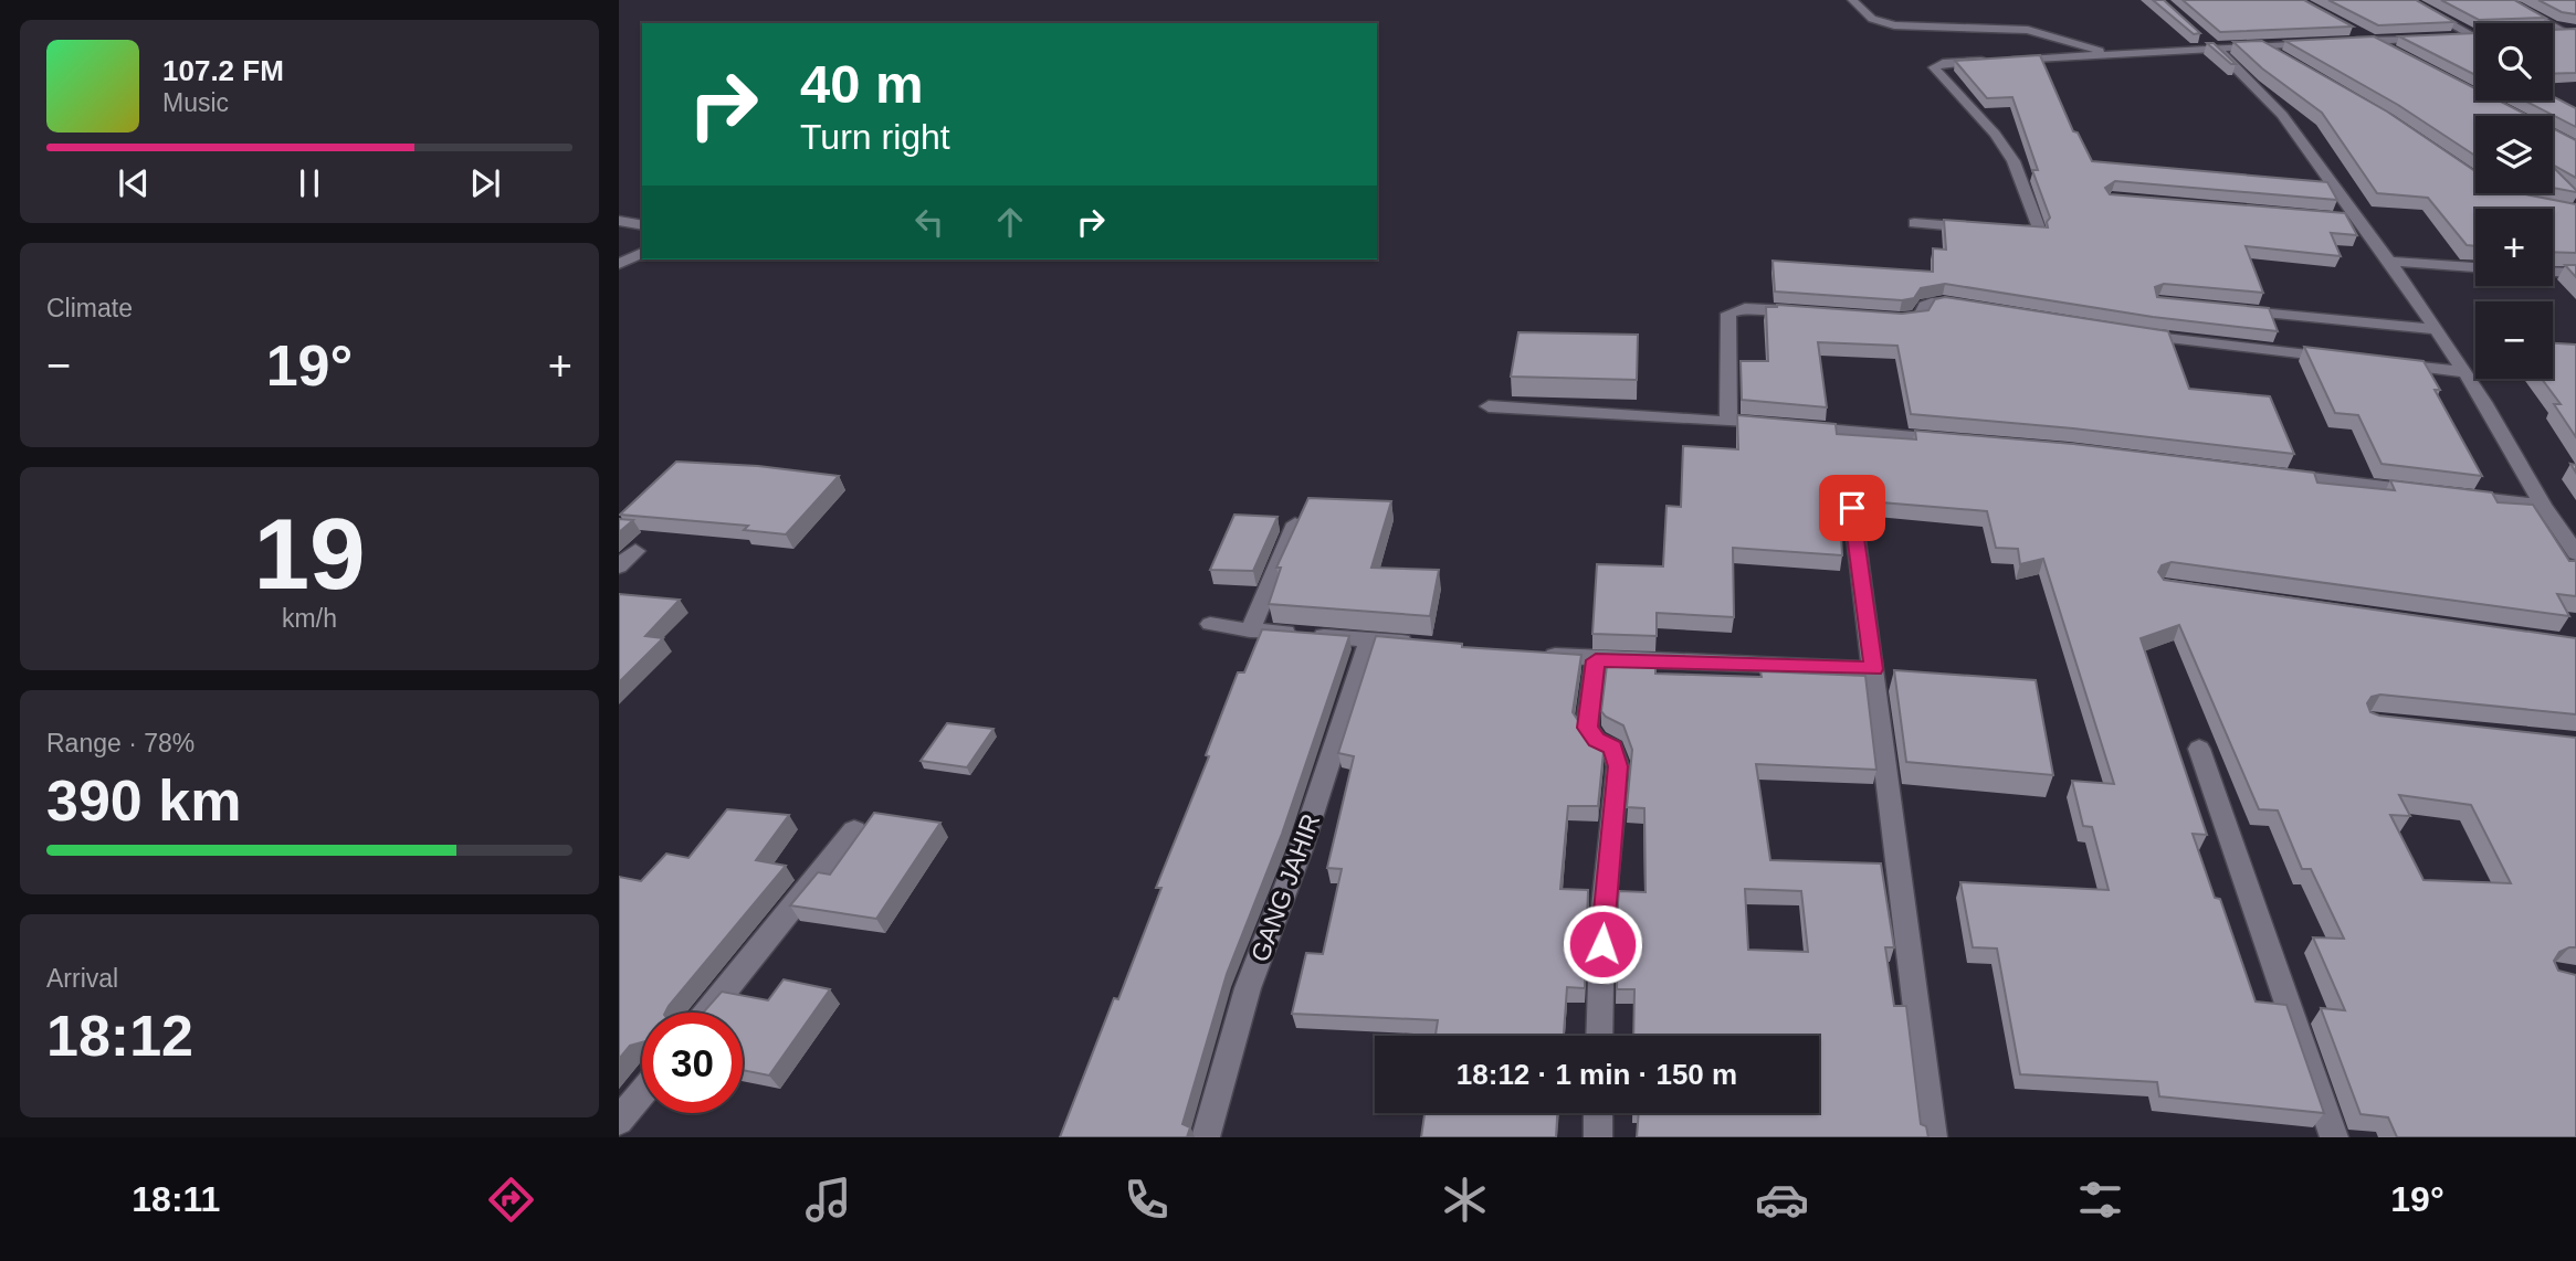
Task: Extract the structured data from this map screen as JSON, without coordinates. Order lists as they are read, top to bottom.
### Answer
{
  "streets": {
    "street": ["GANG JAHIR"]
  },
  "page": {
    "map_buttons": ["+", "−"],
    "turn": ["40 m", "Turn right"],
    "song": ["107.2 FM", "Music"],
    "tile": [
      "Climate",
      ["19", "km/h"],
      ["Range · 78%", "390 km"],
      ["Arrival", "18:12"]
    ],
    "heat": ["−", "19°", "+"],
    "limit": "30",
    "trip": "18:12 · 1 min · 150 m",
    "tabs": ["18:11", "19°"]
  }
}
